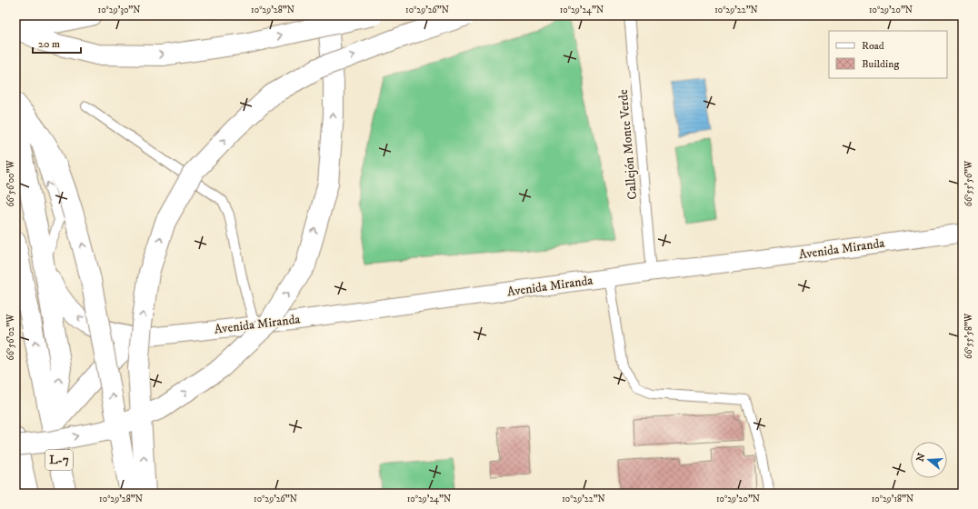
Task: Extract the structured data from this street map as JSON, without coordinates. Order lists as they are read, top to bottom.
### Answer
{
  "streets": {
    "highway": ["L-7"],
    "street": ["Avenida Miranda"],
    "lane": ["Callejón Monte Verde"]
  },
  "crossings": [
    ["Callejón Monte Verde", "Avenida Miranda"]
  ],
  "legend": ["Road", "Building"],
  "scale_bar": "20 m",
  "north": "left",
  "coordinates": [
    "10°29'30\"N",
    "10°29'28\"N",
    "10°29'26\"N",
    "10°29'24\"N",
    "10°29'22\"N",
    "10°29'20\"N",
    "66°55'56\"W",
    "66°56'00\"W",
    "66°55'58\"W",
    "66°56'02\"W",
    "10°29'18\"N"
  ]
}
